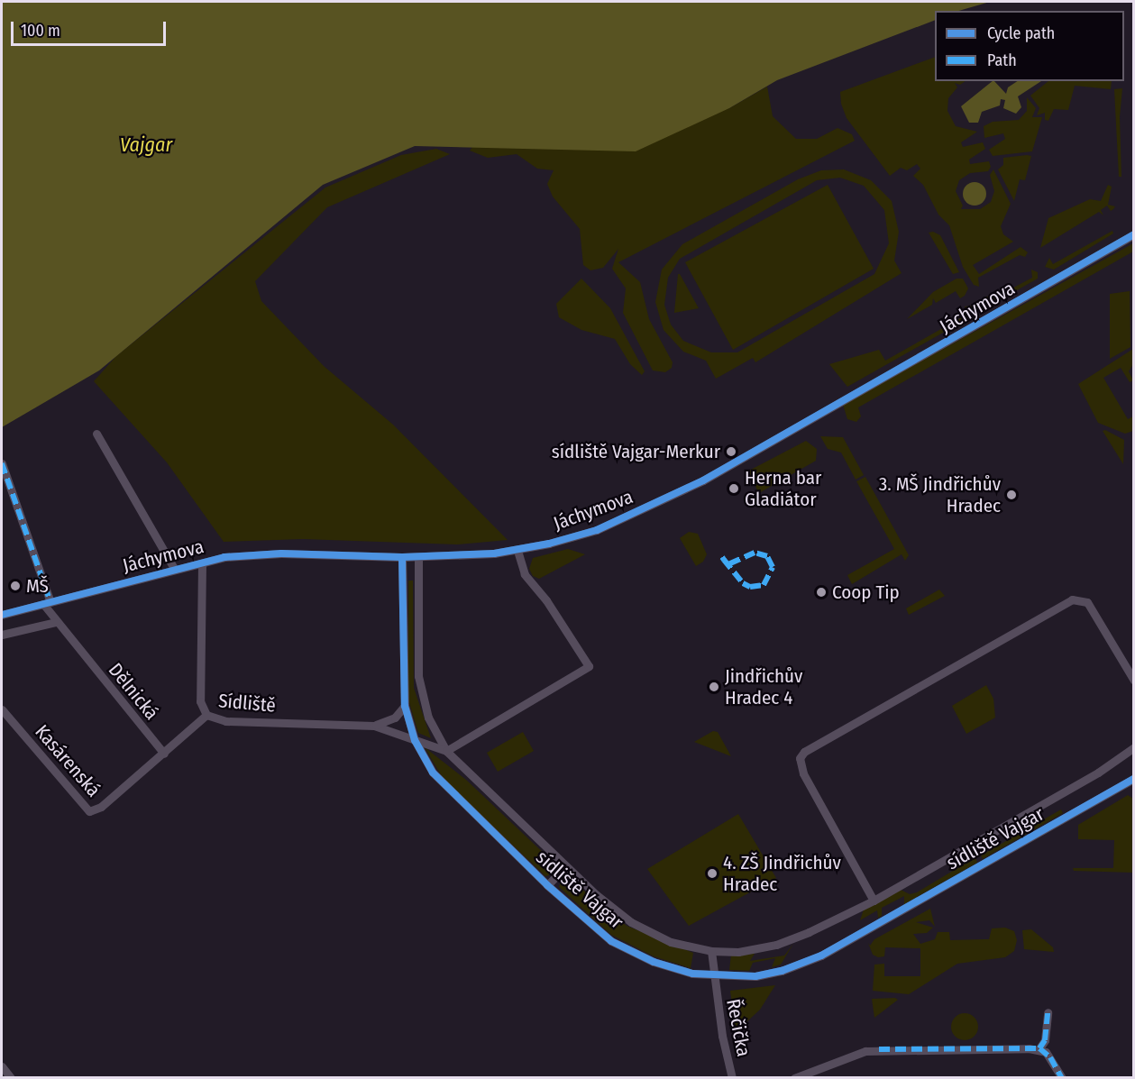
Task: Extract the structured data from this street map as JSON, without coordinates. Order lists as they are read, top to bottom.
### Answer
{
  "streets": {
    "street": [
      "Jáchymova",
      "Dělnická",
      "Sídliště",
      "Kasárenská",
      "sídliště Vajgar",
      "Řečička"
    ]
  },
  "crossings": [
    ["Jáchymova", "Dělnická"],
    ["Jáchymova", "Sídliště"],
    ["Jáchymova", "sídliště Vajgar"],
    ["Dělnická", "Kasárenská"],
    ["sídliště Vajgar", "Řečička"]
  ],
  "water": ["Vajgar"],
  "places": [
    "sídliště Vajgar-Merkur",
    "Herna bar Gladiátor",
    "3. MŠ Jindřichův Hradec",
    "MŠ",
    "Coop Tip",
    "Jindřichův Hradec 4",
    "4. ZŠ Jindřichův Hradec"
  ],
  "legend": ["Cycle path", "Path"],
  "scale_bar": "100 m"
}
